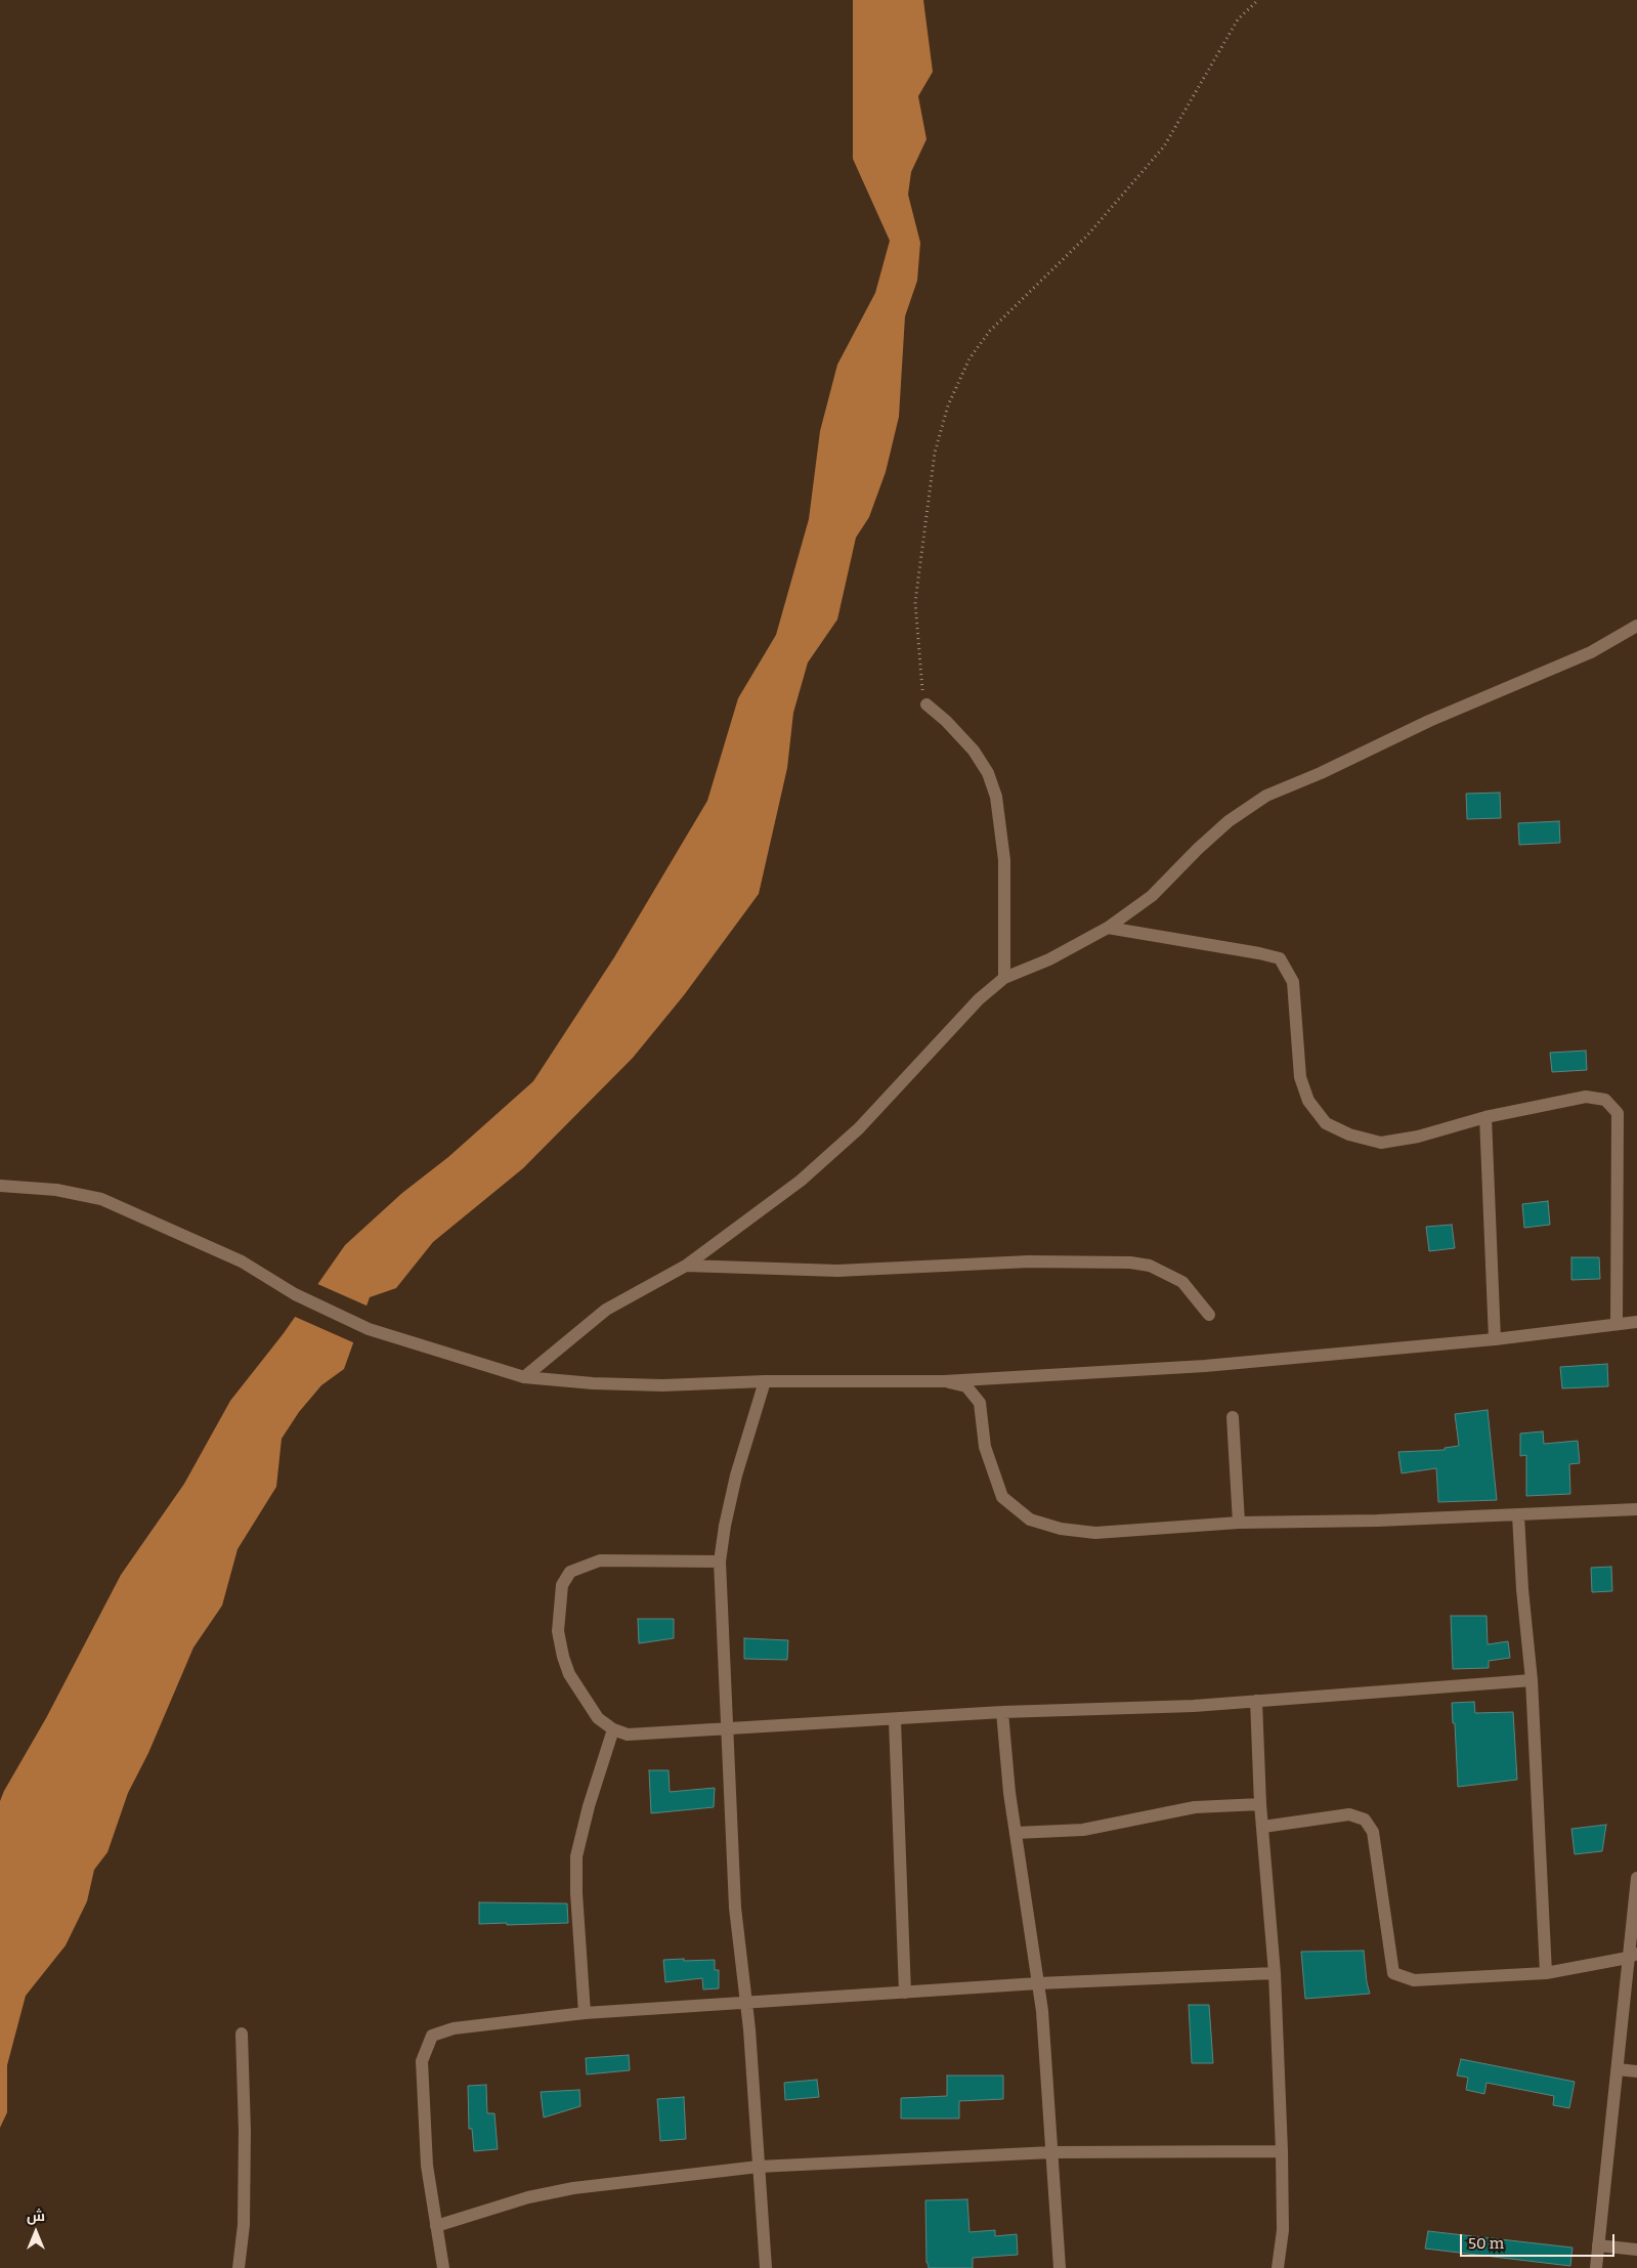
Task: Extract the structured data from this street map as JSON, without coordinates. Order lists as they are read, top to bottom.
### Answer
{
  "scale_bar": "50 m",
  "north": "top"
}
